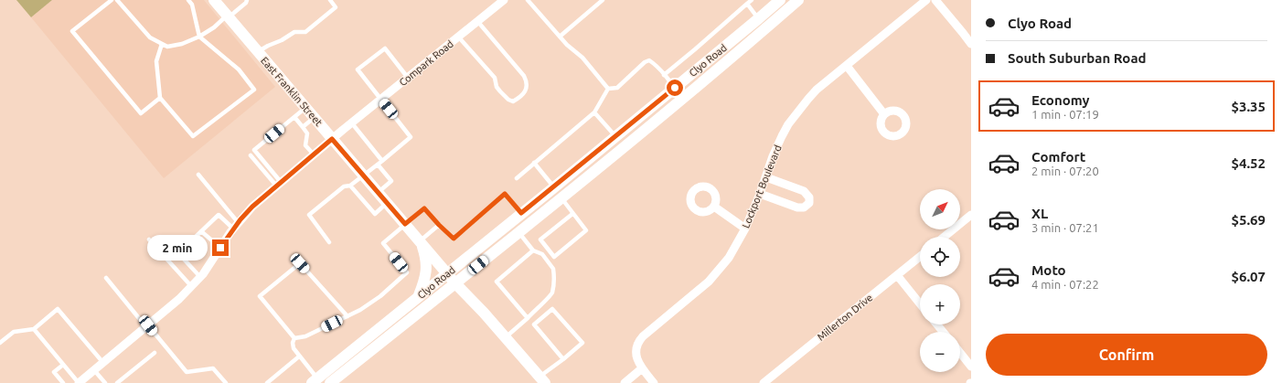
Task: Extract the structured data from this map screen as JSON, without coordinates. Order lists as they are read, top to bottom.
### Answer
{
  "streets": {
    "street": [
      "Clyo Road",
      "Compark Road",
      "East Franklin Street",
      "Lockport Boulevard",
      "Millerton Drive"
    ]
  },
  "crossings": [
    ["Clyo Road", "East Franklin Street"],
    ["Compark Road", "East Franklin Street"]
  ],
  "north": "top right",
  "page": {
    "banner": ["Clyo Road", "South Suburban Road"],
    "list": [
      {
        "name": "Economy",
        "note": "1 min · 07:19",
        "value": "$3.35"
      },
      {
        "name": "Comfort",
        "note": "2 min · 07:20",
        "value": "$4.52"
      },
      {
        "name": "XL",
        "note": "3 min · 07:21",
        "value": "$5.69"
      },
      {
        "name": "Moto",
        "note": "4 min · 07:22",
        "value": "$6.07"
      }
    ],
    "map_buttons": ["+", "−"],
    "bubble": "2 min",
    "buttons": "Confirm"
  }
}
